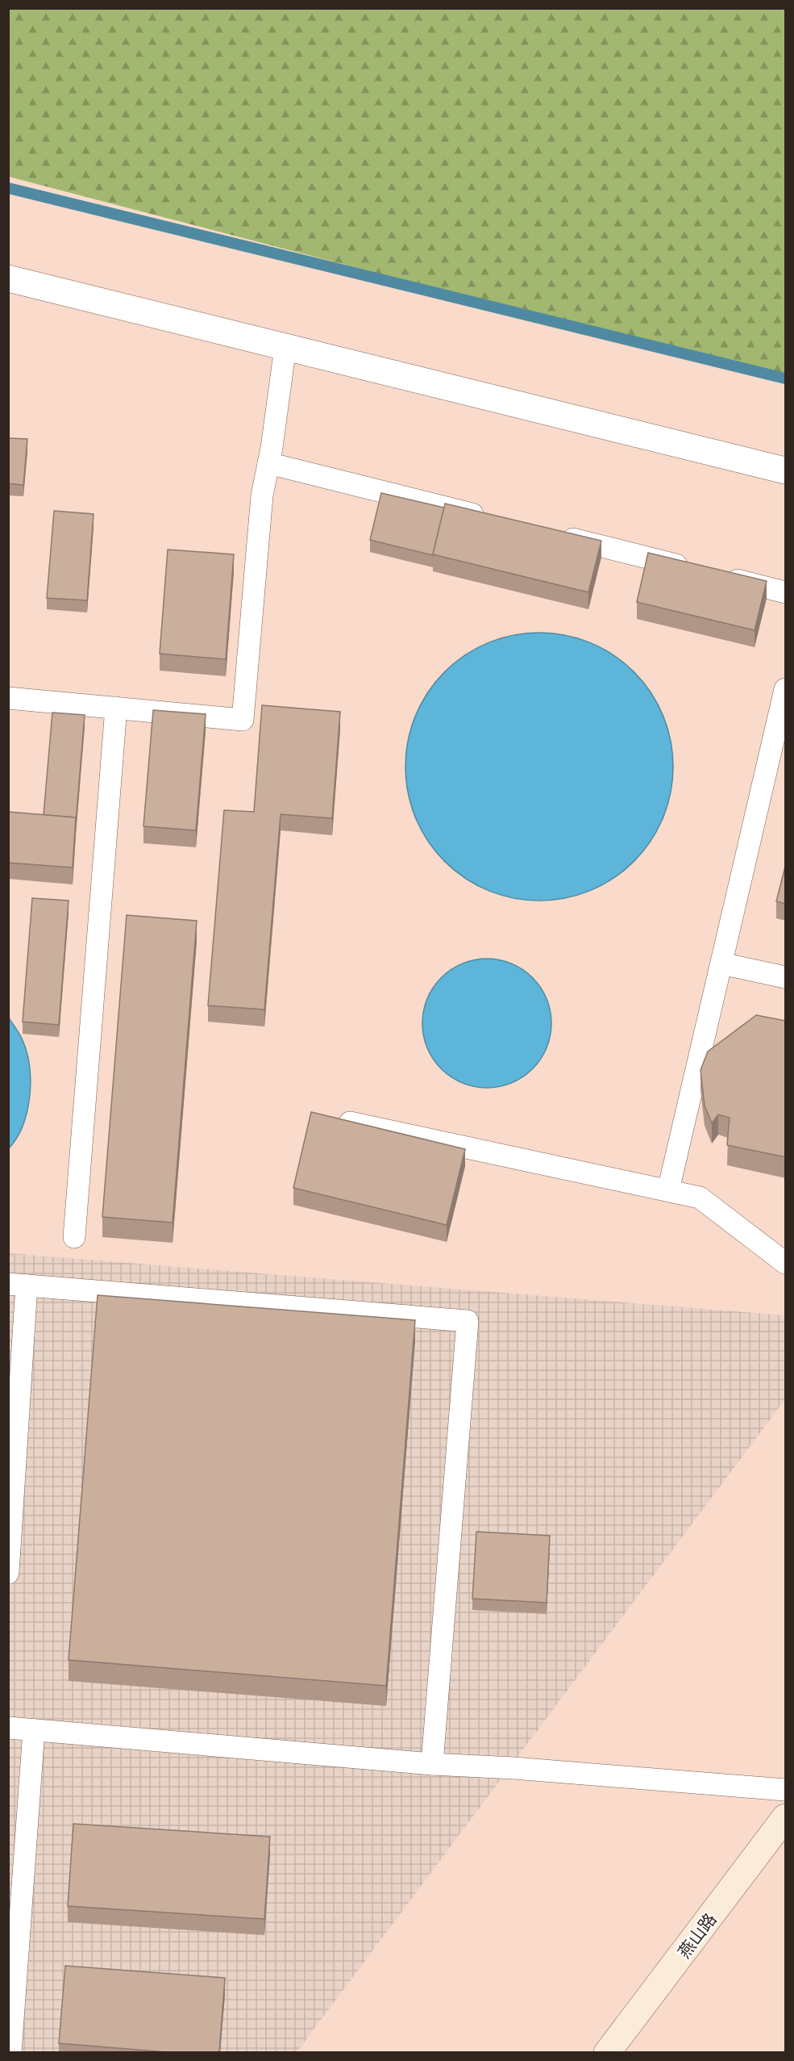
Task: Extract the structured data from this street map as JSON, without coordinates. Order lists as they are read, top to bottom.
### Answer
{
  "streets": {
    "street": ["燕山路"]
  }
}
